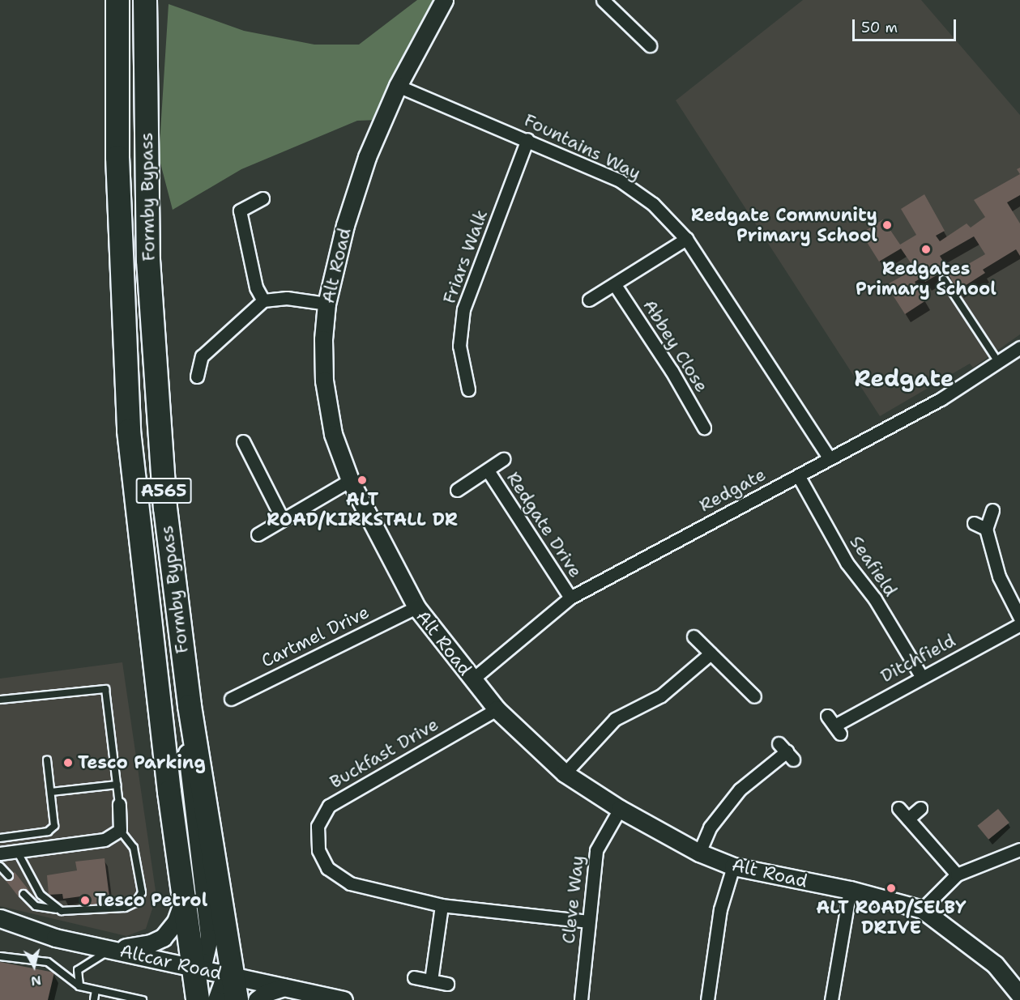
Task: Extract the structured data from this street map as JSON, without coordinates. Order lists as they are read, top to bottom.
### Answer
{
  "streets": {
    "highway": ["Formby Bypass", "A565"],
    "street": [
      "Fountains Way",
      "Friars Walk",
      "Alt Road",
      "Abbey Close",
      "Redgate",
      "Redgate Drive",
      "Seafield",
      "Cartmel Drive",
      "Ditchfield",
      "Buckfast Drive",
      "Cleve Way",
      "Altcar Road"
    ]
  },
  "crossings": [
    ["Fountains Way", "Friars Walk"],
    ["Fountains Way", "Alt Road"],
    ["Fountains Way", "Redgate"],
    ["Formby Bypass", "Altcar Road"],
    ["Alt Road", "Redgate"],
    ["Alt Road", "Cartmel Drive"],
    ["Alt Road", "Buckfast Drive"],
    ["Alt Road", "Cleve Way"],
    ["Redgate", "Redgate Drive"],
    ["Redgate", "Seafield"],
    ["Seafield", "Ditchfield"],
    ["Buckfast Drive", "Cleve Way"]
  ],
  "districts": ["Redgate"],
  "places": [
    "Redgate Community Primary School",
    "Redgates Primary School",
    "ALT ROAD/KIRKSTALL DR",
    "Tesco Parking",
    "ALT ROAD/SELBY DRIVE",
    "Tesco Petrol"
  ],
  "scale_bar": "50 m",
  "north": "bottom"
}
